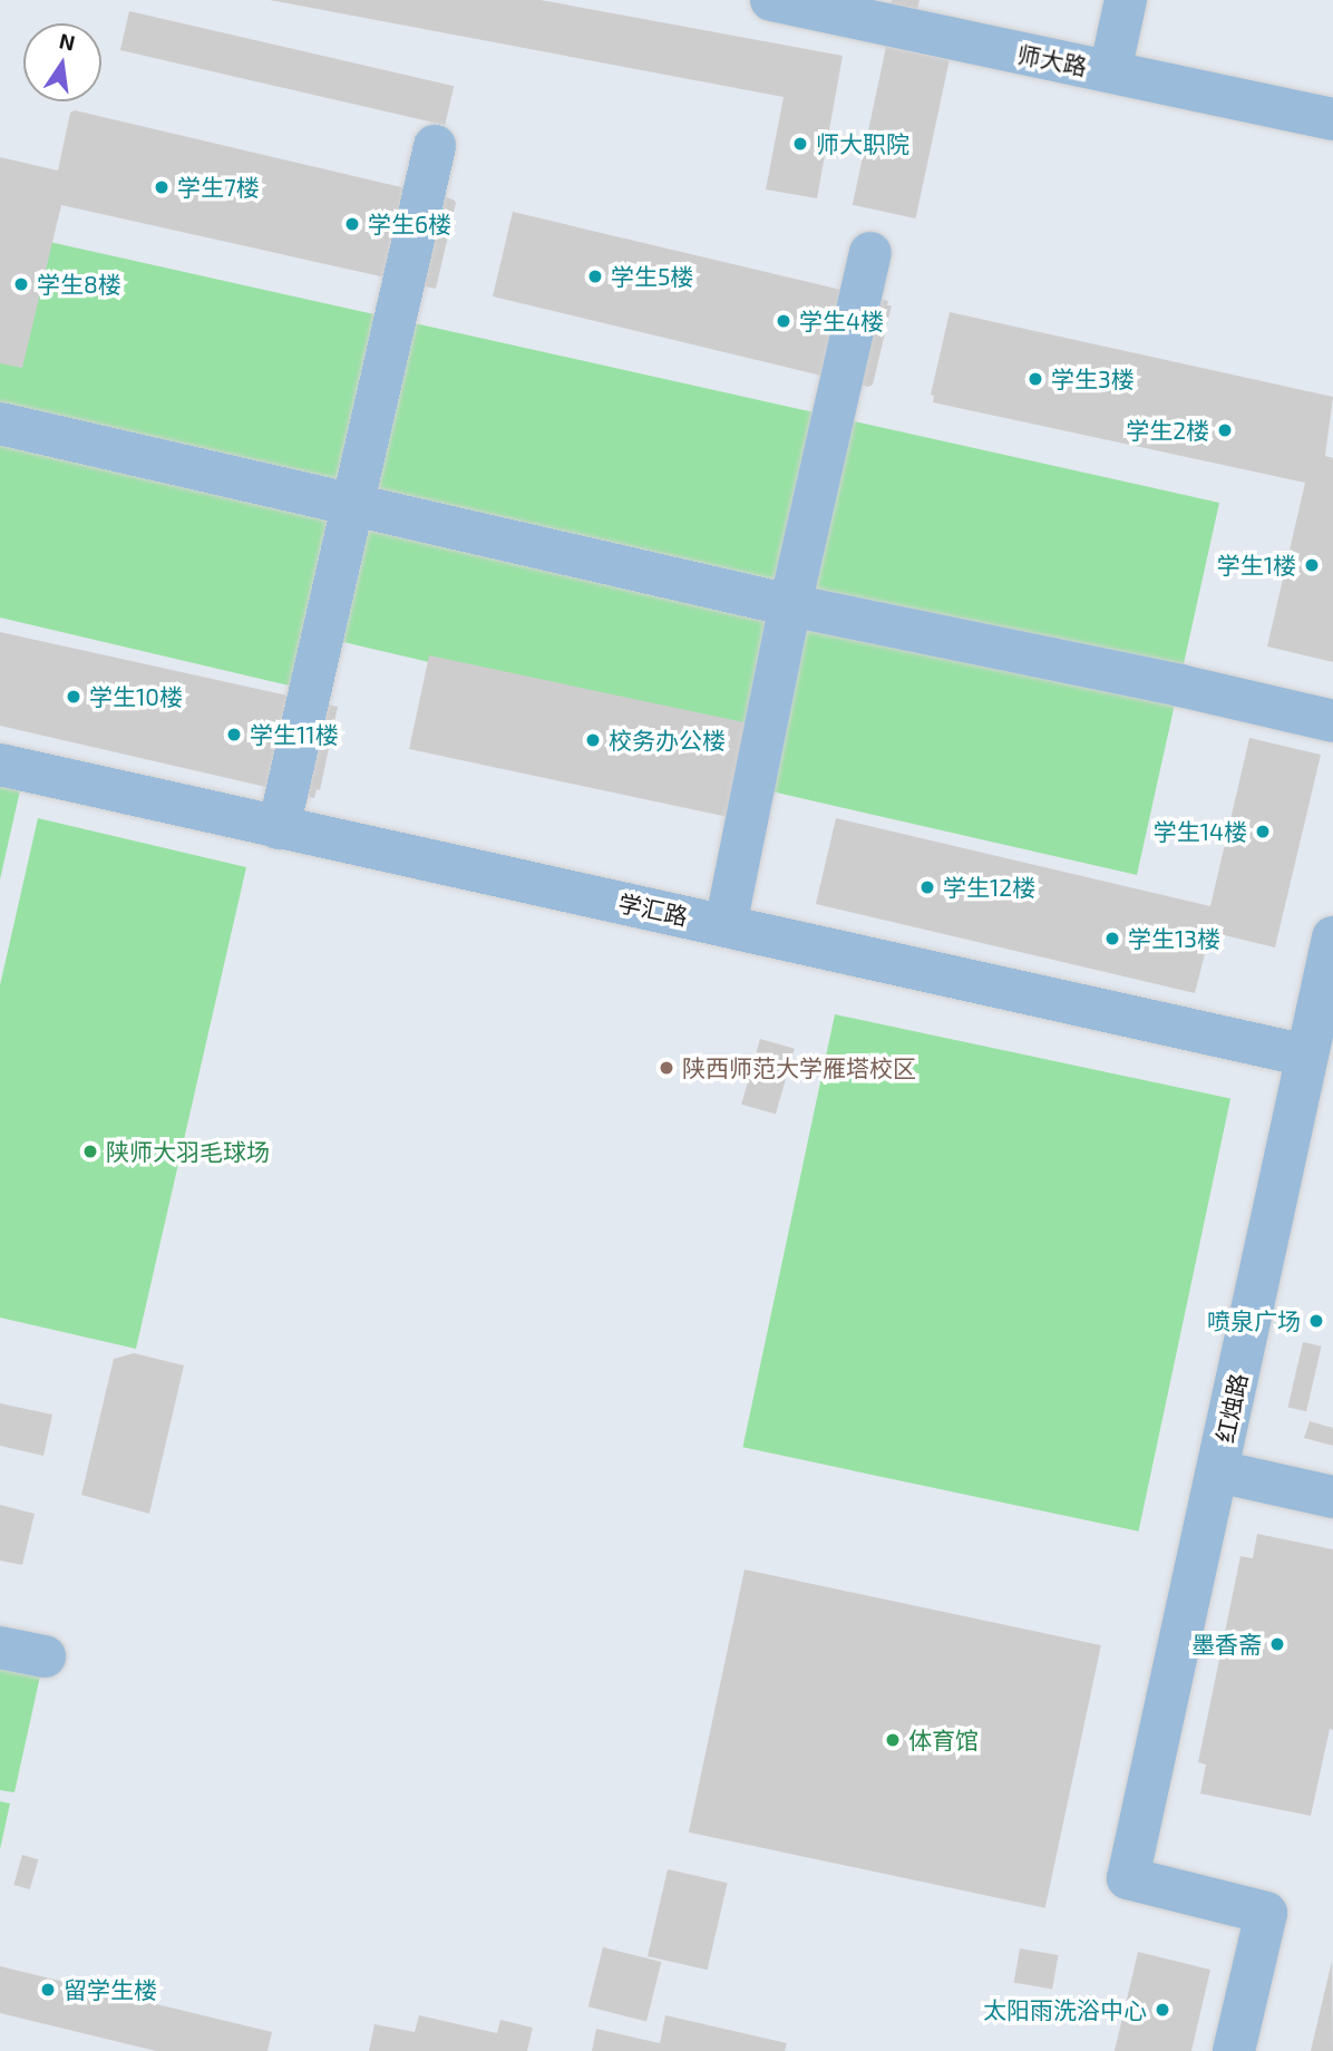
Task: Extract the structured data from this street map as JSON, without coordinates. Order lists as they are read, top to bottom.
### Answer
{
  "streets": {
    "street": ["师大路", "学汇路", "红烛路"]
  },
  "crossings": [
    ["学汇路", "红烛路"]
  ],
  "places": [
    "师大职院",
    "学生7楼",
    "学生6楼",
    "学生5楼",
    "学生8楼",
    "学生4楼",
    "学生3楼",
    "学生2楼",
    "学生1楼",
    "学生10楼",
    "学生11楼",
    "校务办公楼",
    "学生14楼",
    "学生12楼",
    "学生13楼",
    "陕西师范大学雁塔校区",
    "陕师大羽毛球场",
    "喷泉广场",
    "墨香斋",
    "体育馆",
    "留学生楼",
    "太阳雨洗浴中心"
  ],
  "north": "top"
}
